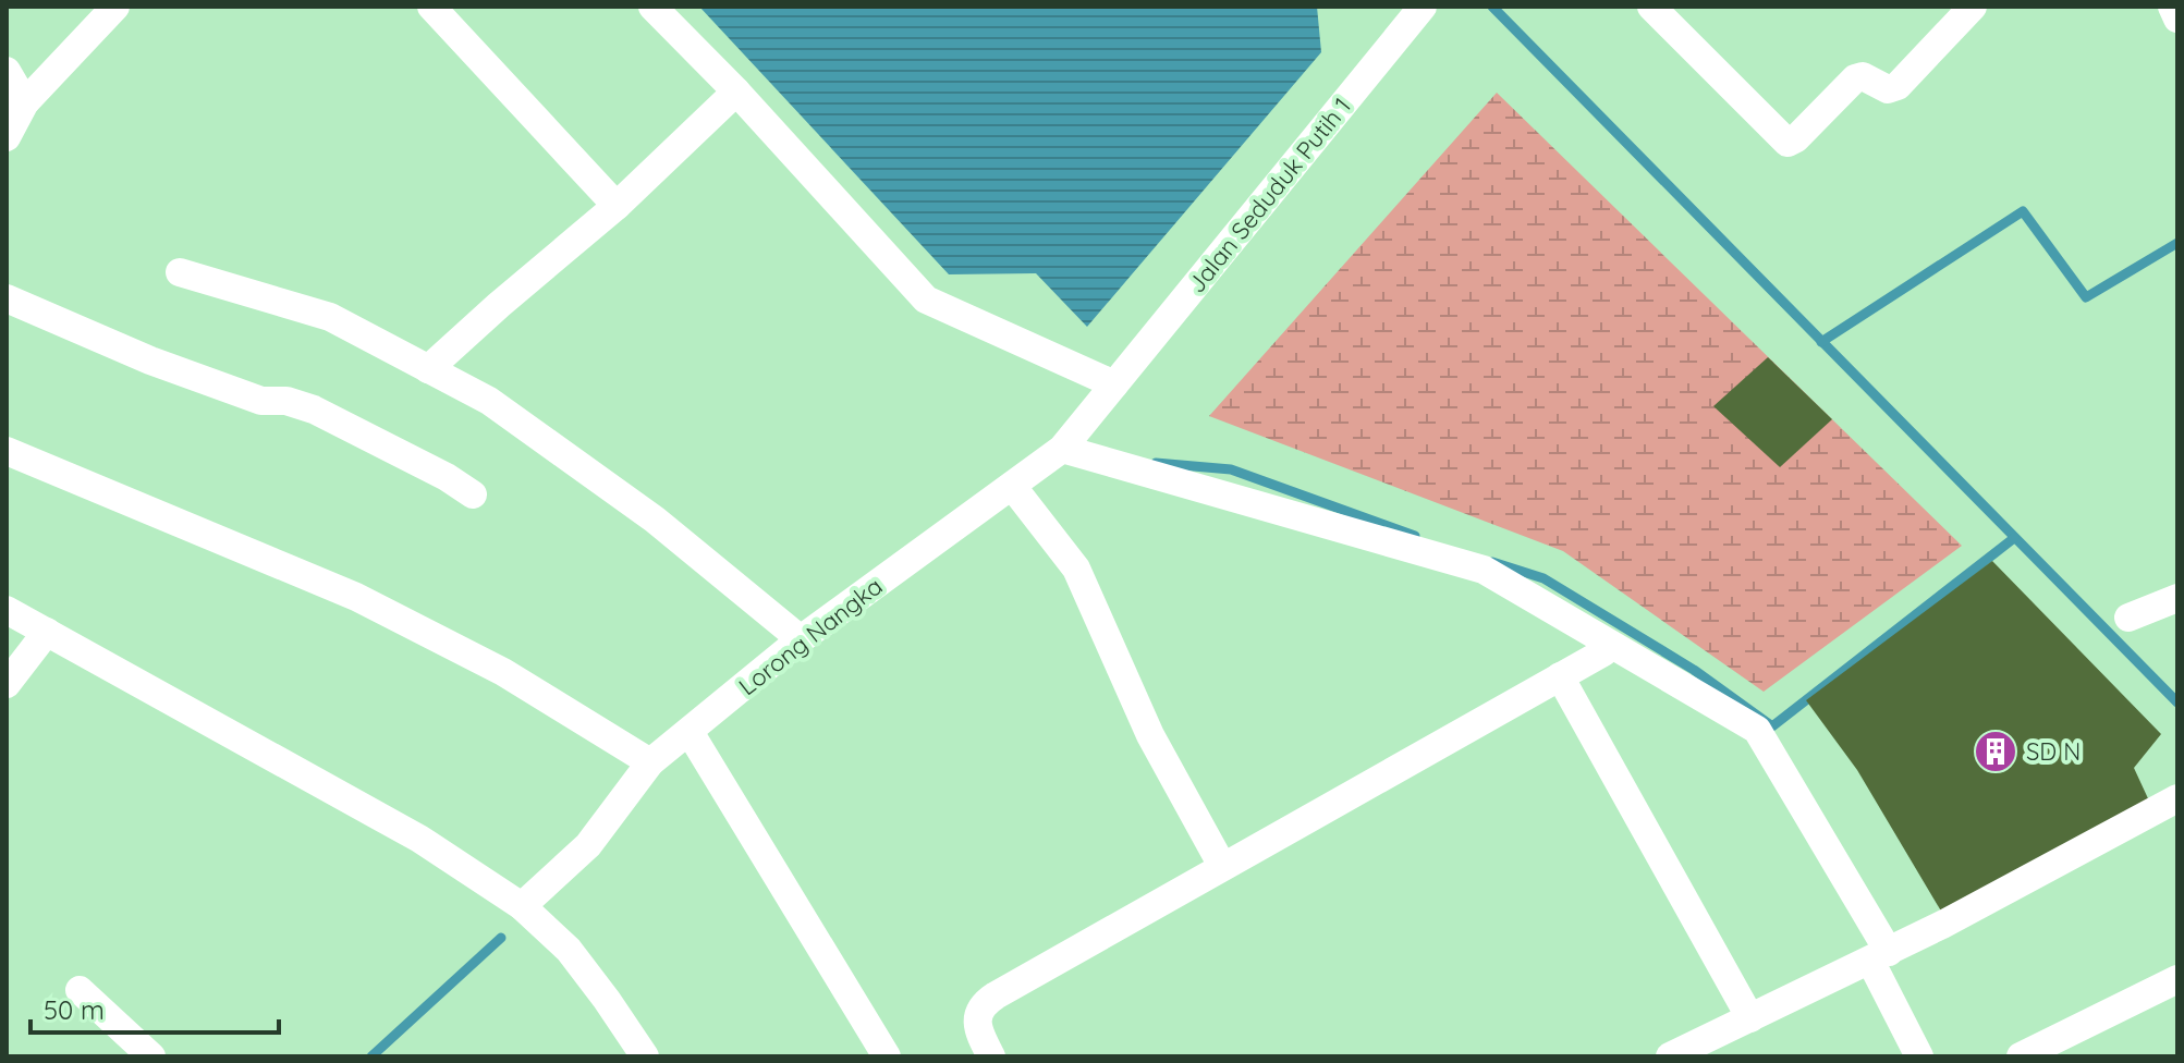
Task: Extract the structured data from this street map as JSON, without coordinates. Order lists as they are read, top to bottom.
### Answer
{
  "streets": {
    "street": ["Jalan Seduduk Putih 1", "Lorong Nangka"]
  },
  "crossings": [
    ["Jalan Seduduk Putih 1", "Lorong Nangka"]
  ],
  "places": {
    "building": ["SD N"]
  },
  "scale_bar": "50 m"
}
